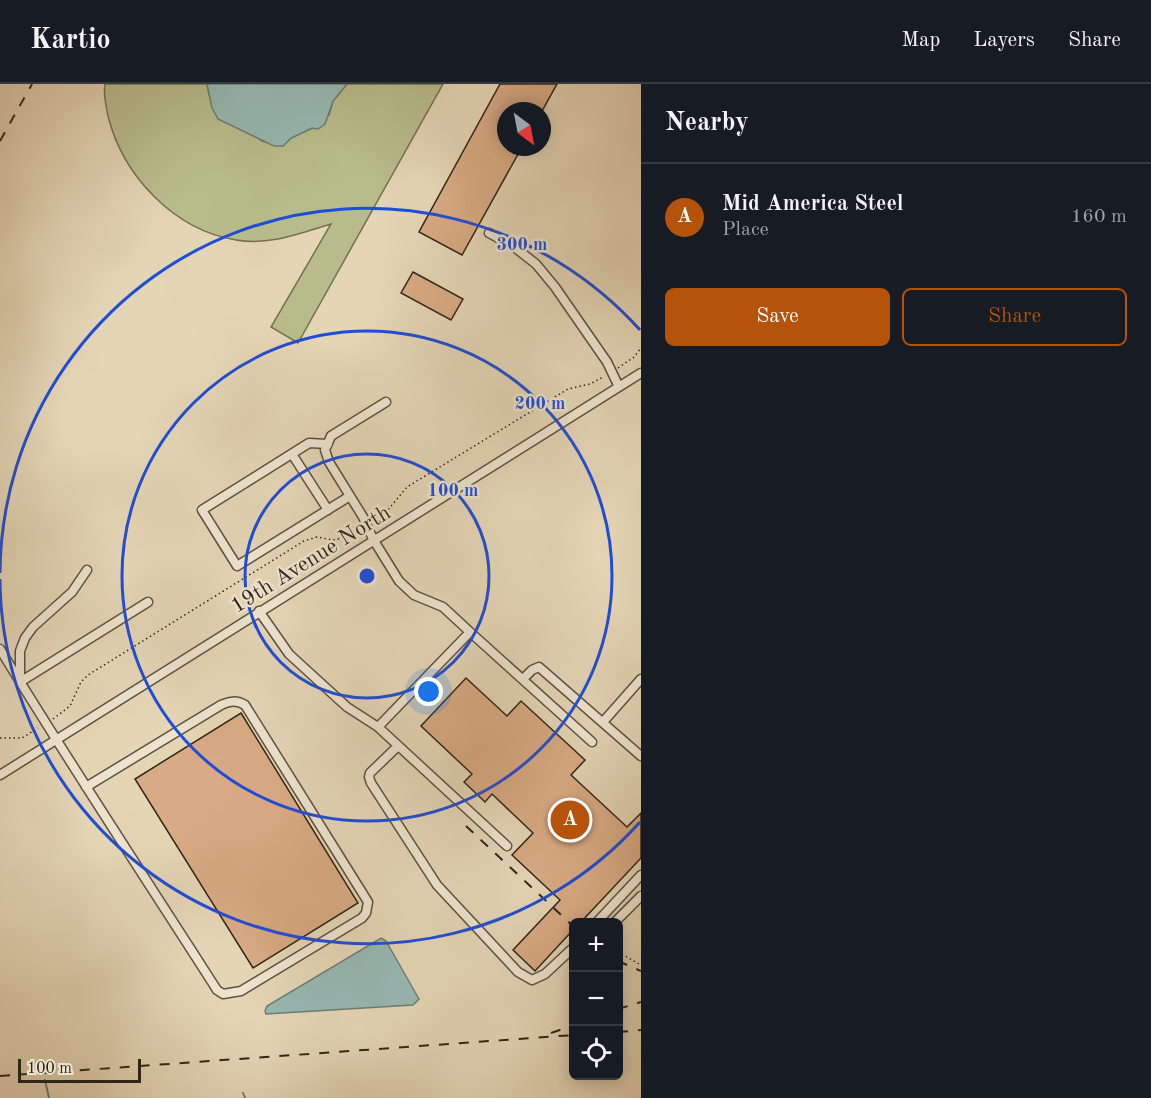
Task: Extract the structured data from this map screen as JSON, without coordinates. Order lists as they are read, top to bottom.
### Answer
{
  "streets": {
    "street": ["19th Avenue North"]
  },
  "scale_bar": "100 m",
  "north": "bottom right",
  "page": {
    "header": "Kartio",
    "nav": ["Map", "Layers", "Share"],
    "heading": "Nearby",
    "list": [
      {
        "mark": "A",
        "name": "Mid America Steel",
        "note": "Place",
        "value": "160 m"
      }
    ],
    "buttons": ["Save", "Share"],
    "pins": "A",
    "map_buttons": ["+", "−"],
    "scale": "100 m"
  },
  "rings": ["300 m", "200 m", "100 m"]
}
